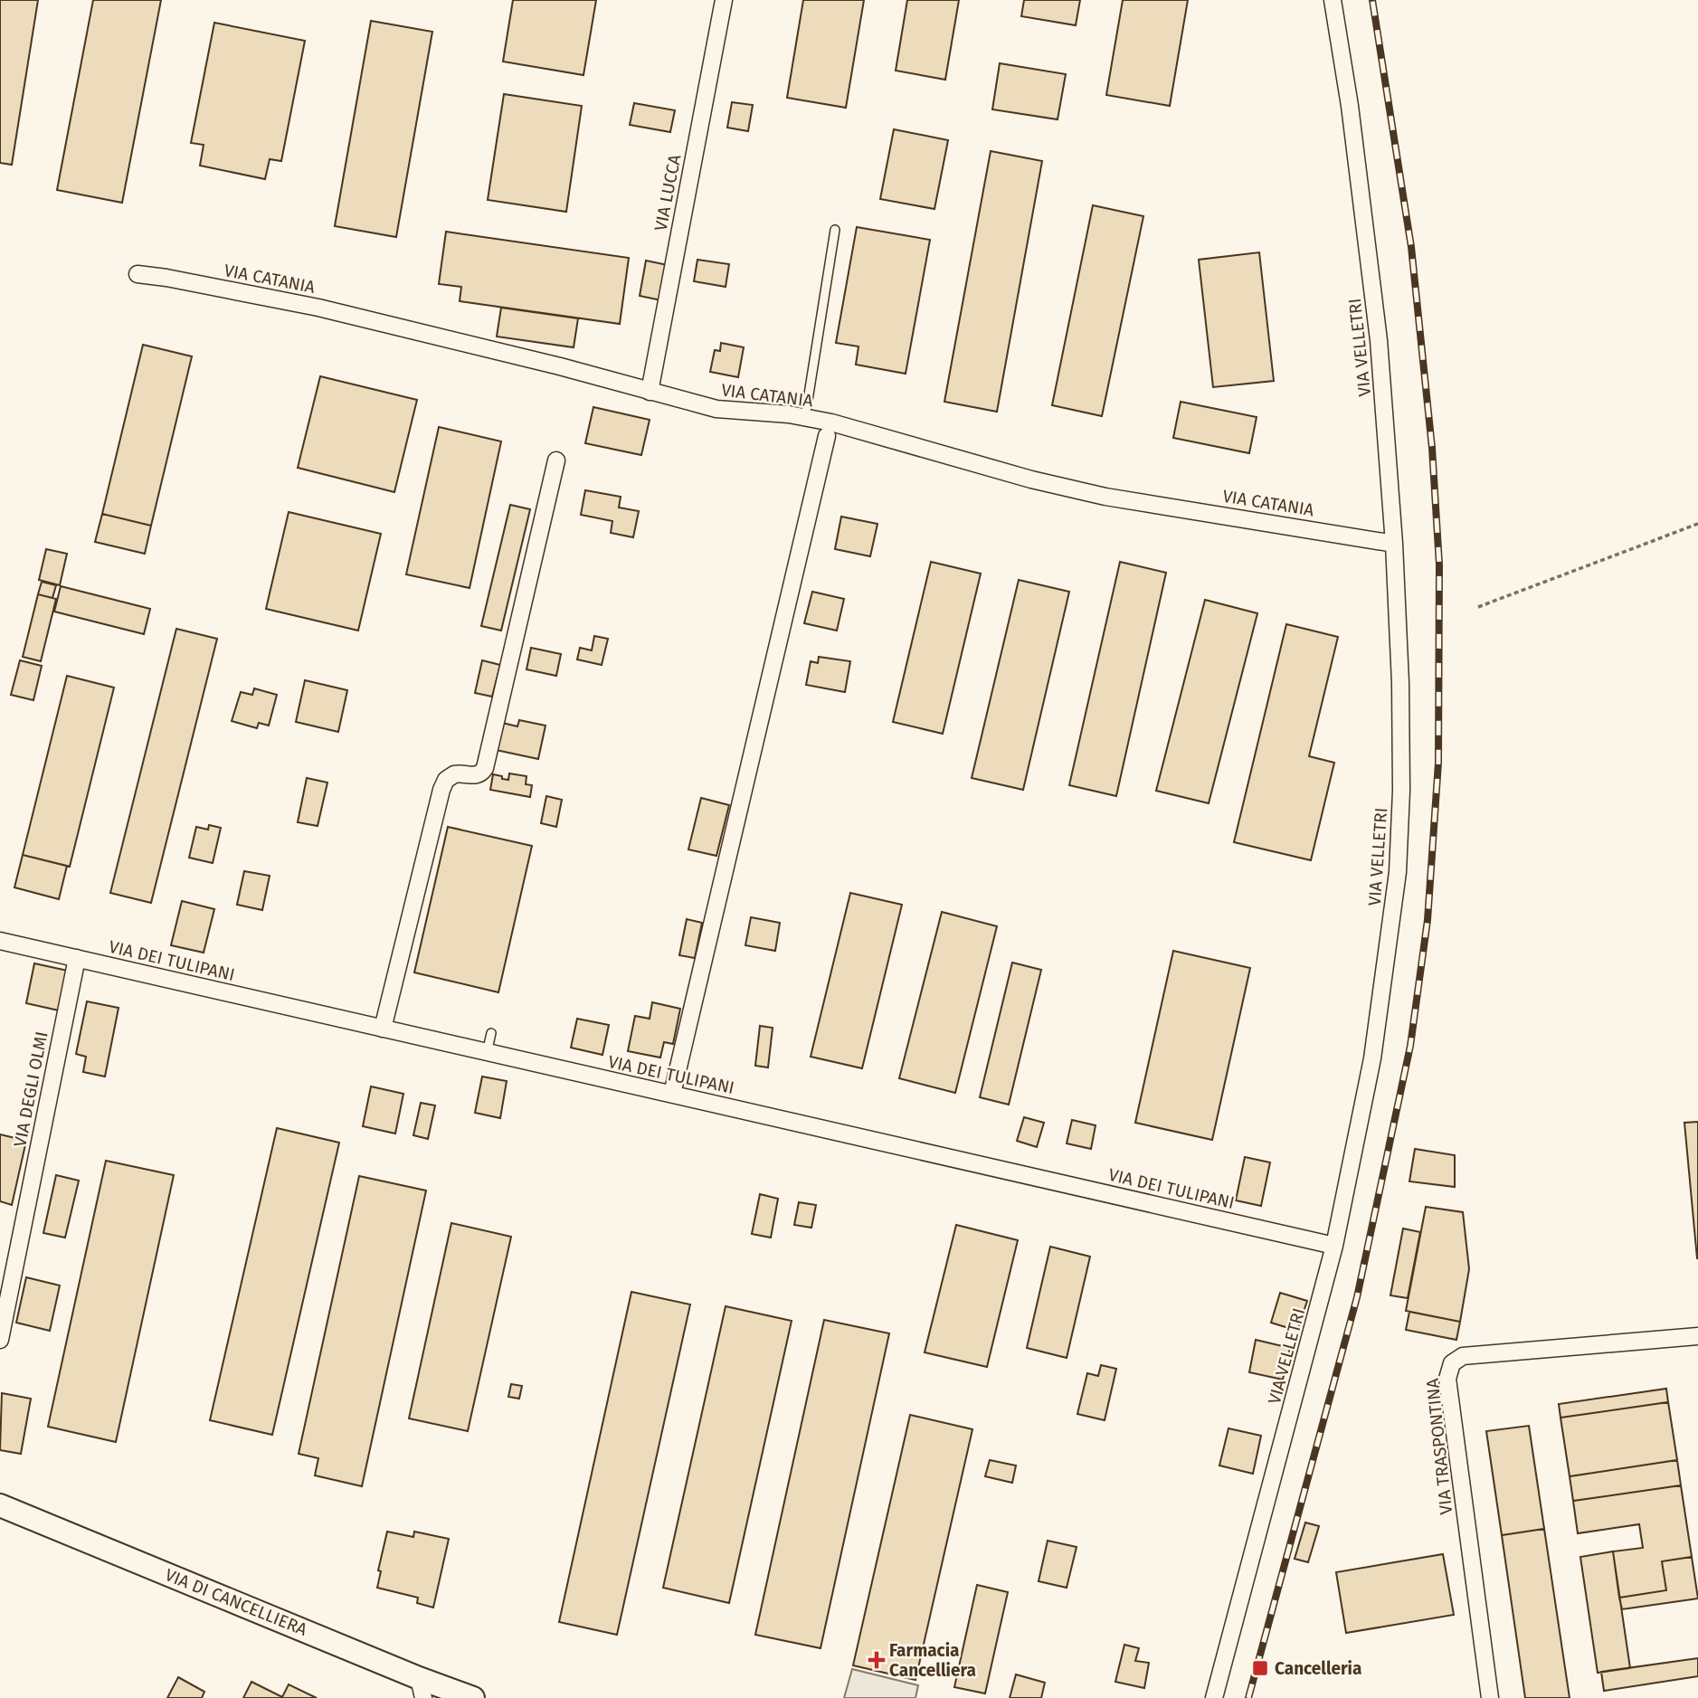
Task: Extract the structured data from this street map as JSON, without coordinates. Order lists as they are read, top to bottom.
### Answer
{
  "streets": {
    "street": [
      "VIA LUCCA",
      "VIA CATANIA",
      "VIA VELLETRI",
      "VIA DEI TULIPANI",
      "VIA DEGLI OLMI",
      "VIA TRASPONTINA",
      "VIA DI CANCELLIERA"
    ]
  },
  "crossings": [
    ["VIA LUCCA", "VIA CATANIA"],
    ["VIA CATANIA", "VIA VELLETRI"],
    ["VIA VELLETRI", "VIA DEI TULIPANI"],
    ["VIA DEI TULIPANI", "VIA DEGLI OLMI"]
  ],
  "places": {
    "health": ["Farmacia Cancelliera"],
    "transit": ["Cancelleria"]
  }
}
